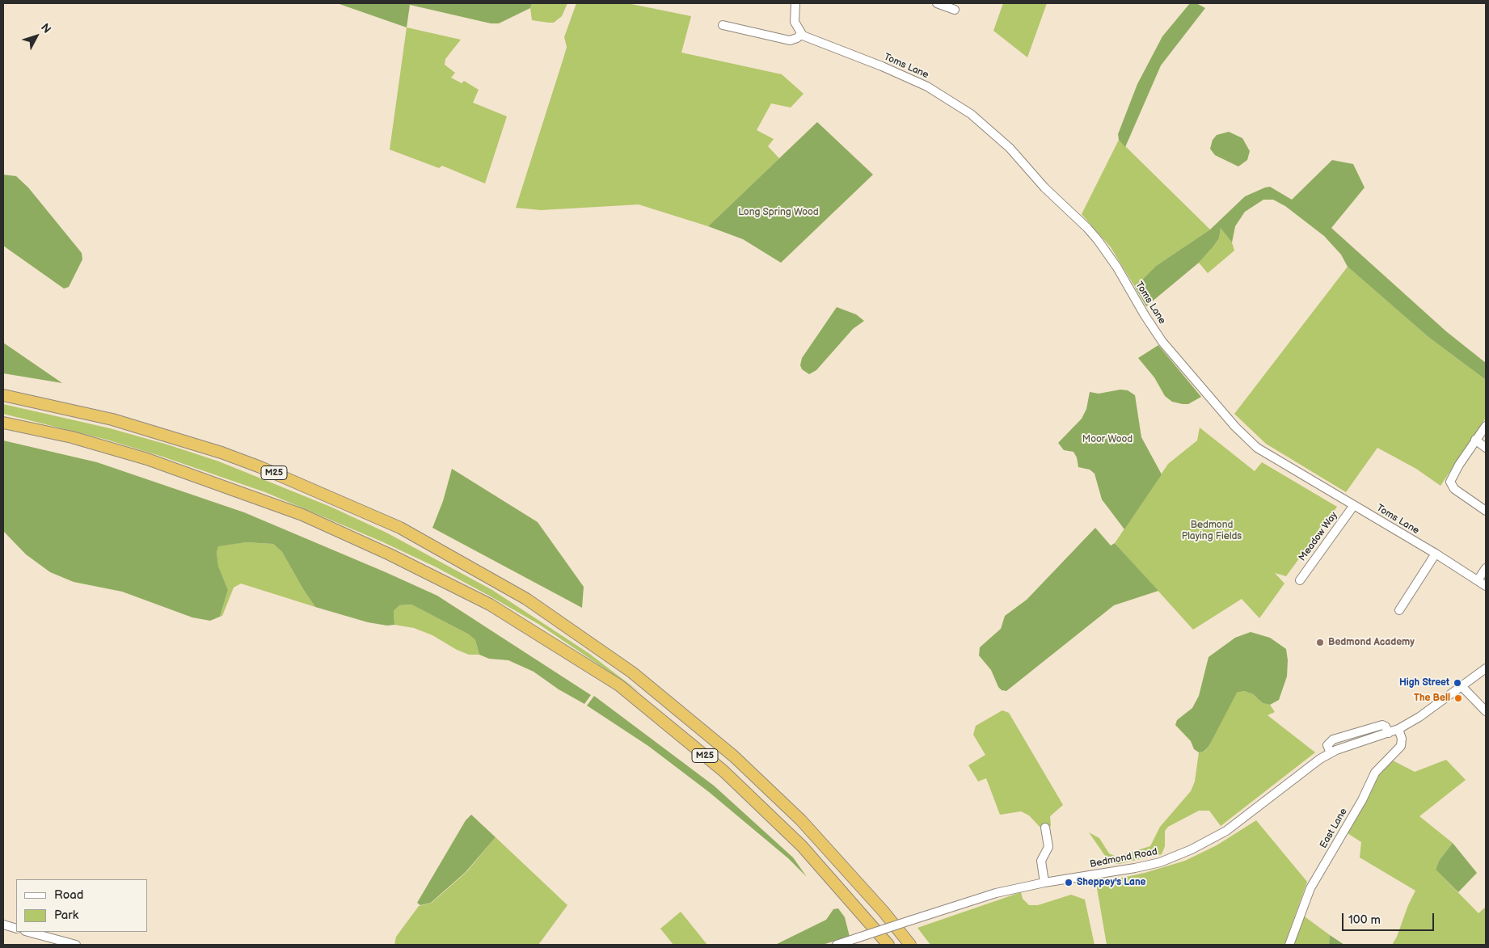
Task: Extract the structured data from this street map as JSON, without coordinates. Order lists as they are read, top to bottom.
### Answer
{
  "streets": {
    "highway": ["M25"],
    "street": [
      "Toms Lane",
      "Meadow Way",
      "East Lane",
      "Bedmond Road"
    ]
  },
  "crossings": [
    ["Toms Lane", "Meadow Way"],
    ["East Lane", "Bedmond Road"]
  ],
  "parks": ["Long Spring Wood", "Moor Wood", "Bedmond Playing Fields"],
  "places": [
    "Bedmond Academy",
    "High Street",
    "The Bell",
    "Sheppey's Lane"
  ],
  "legend": ["Road", "Park"],
  "scale_bar": "100 m",
  "north": "top right"
}
